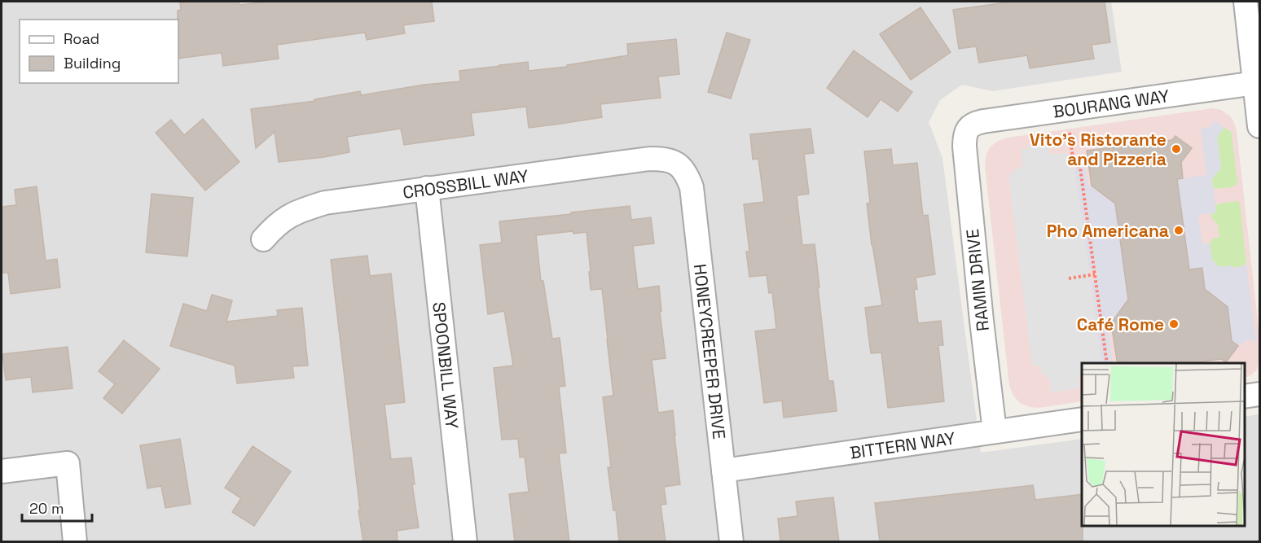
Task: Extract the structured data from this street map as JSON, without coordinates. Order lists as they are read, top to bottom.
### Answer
{
  "streets": {
    "street": [
      "BOURANG WAY",
      "CROSSBILL WAY",
      "RAMIN DRIVE",
      "HONEYCREEPER DRIVE",
      "SPOONBILL WAY",
      "BITTERN WAY"
    ]
  },
  "crossings": [
    ["BOURANG WAY", "RAMIN DRIVE"],
    ["CROSSBILL WAY", "HONEYCREEPER DRIVE"],
    ["CROSSBILL WAY", "SPOONBILL WAY"],
    ["RAMIN DRIVE", "BITTERN WAY"],
    ["HONEYCREEPER DRIVE", "BITTERN WAY"]
  ],
  "places": ["Vito's Ristorante and Pizzeria", "Pho Americana", "Café Rome"],
  "legend": ["Road", "Building"],
  "scale_bar": "20 m"
}
